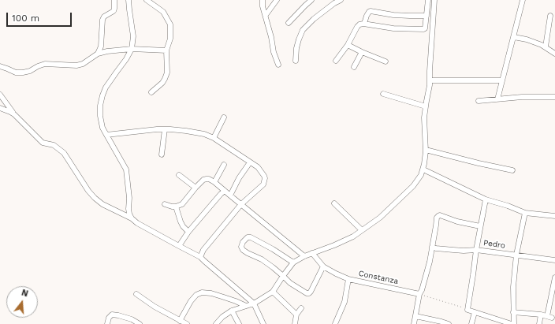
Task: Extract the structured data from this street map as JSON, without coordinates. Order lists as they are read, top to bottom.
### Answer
{
  "streets": {
    "street": ["Pedro", "Constanza"]
  },
  "scale_bar": "100 m",
  "north": "top"
}
